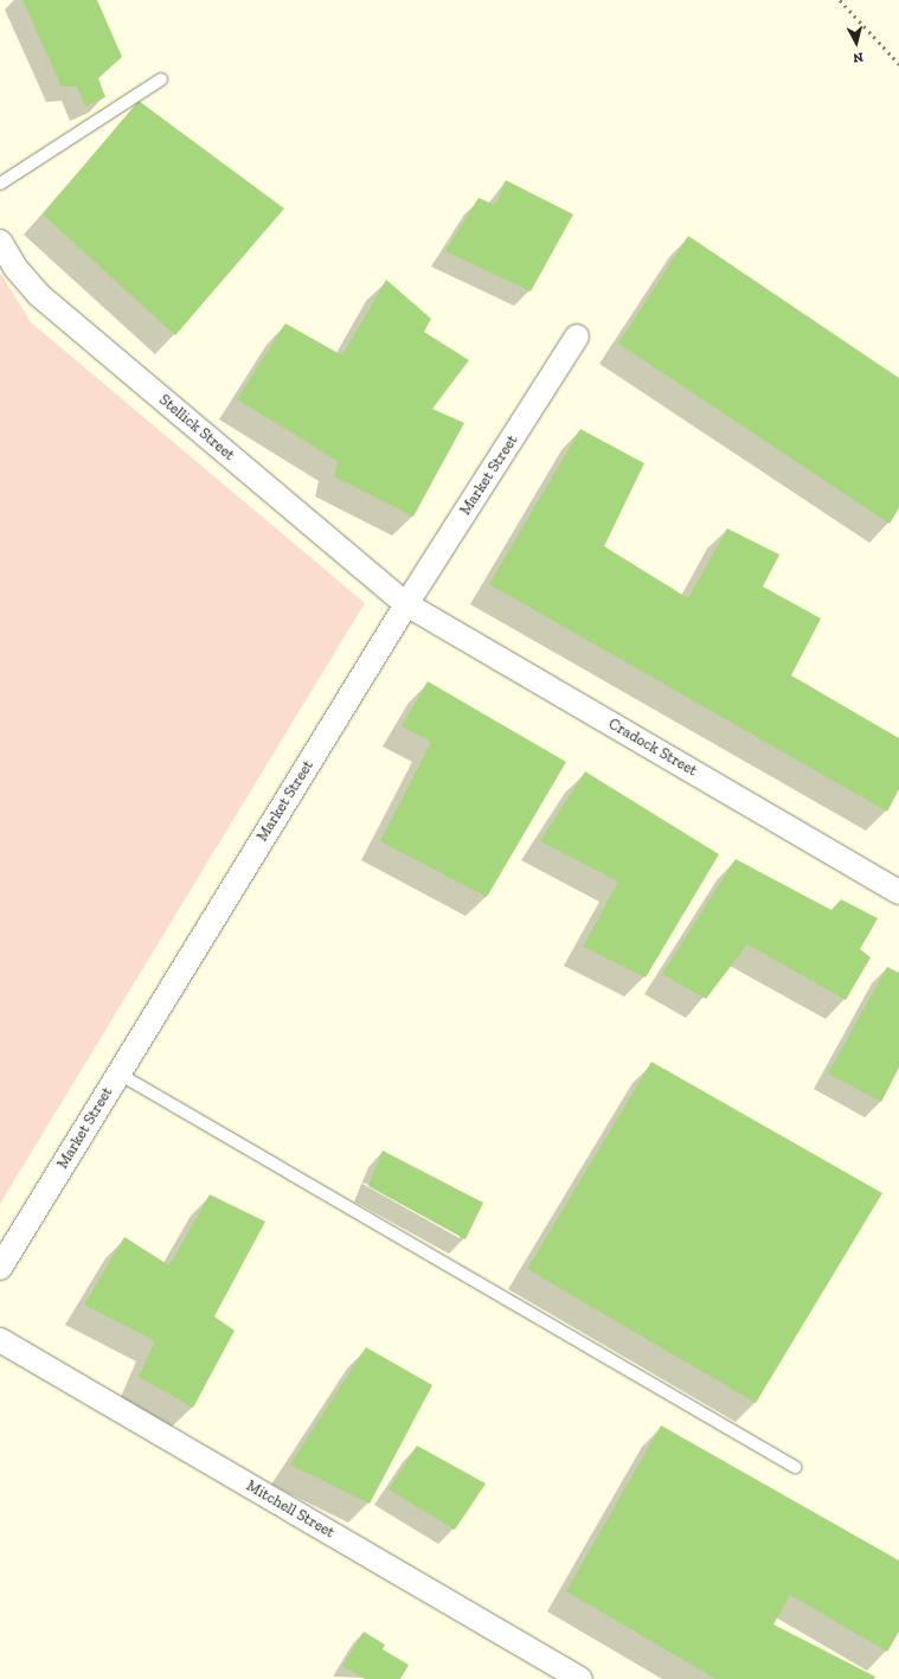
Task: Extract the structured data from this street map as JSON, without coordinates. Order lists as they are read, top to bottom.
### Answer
{
  "streets": {
    "street": [
      "Stellick Street",
      "Market Street",
      "Cradock Street",
      "Mitchell Street"
    ]
  },
  "crossings": [
    ["Stellick Street", "Market Street"],
    ["Stellick Street", "Cradock Street"],
    ["Market Street", "Cradock Street"]
  ],
  "north": "bottom"
}
